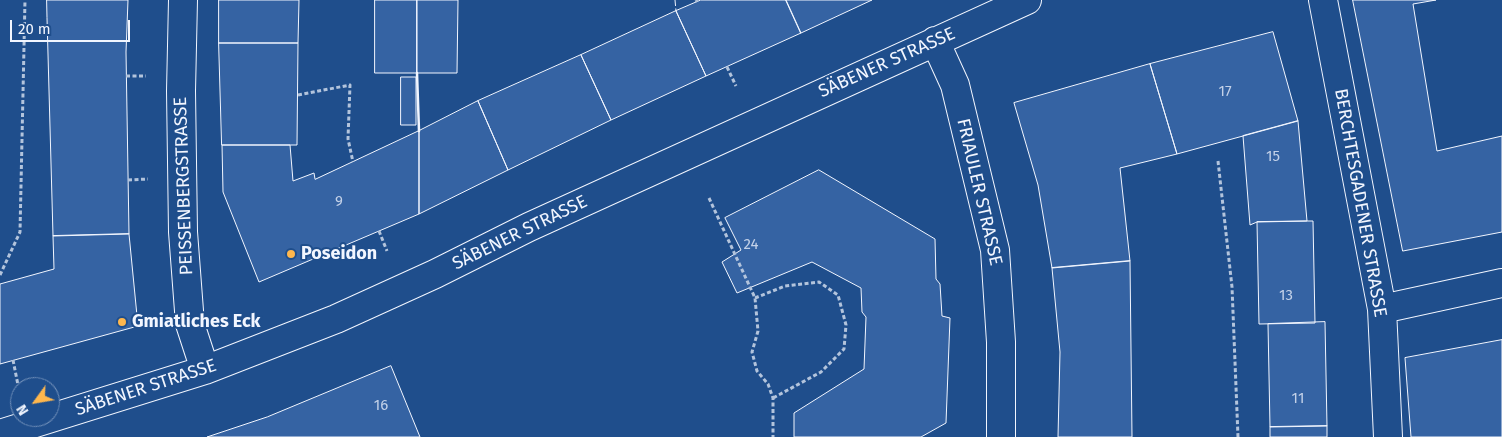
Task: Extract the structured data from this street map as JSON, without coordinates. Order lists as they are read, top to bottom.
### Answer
{
  "streets": {
    "street": [
      "SÄBENER STRASSE",
      "PEISSENBERGSTRASSE",
      "FRIAULER STRASSE",
      "BERCHTESGADENER STRASSE"
    ]
  },
  "crossings": [
    ["SÄBENER STRASSE", "PEISSENBERGSTRASSE"],
    ["SÄBENER STRASSE", "FRIAULER STRASSE"]
  ],
  "places": ["Poseidon", "Gmiatliches Eck"],
  "house_numbers": [
    "17",
    "15",
    "9",
    "24",
    "13",
    "11",
    "16"
  ],
  "scale_bar": "20 m",
  "north": "bottom left"
}
